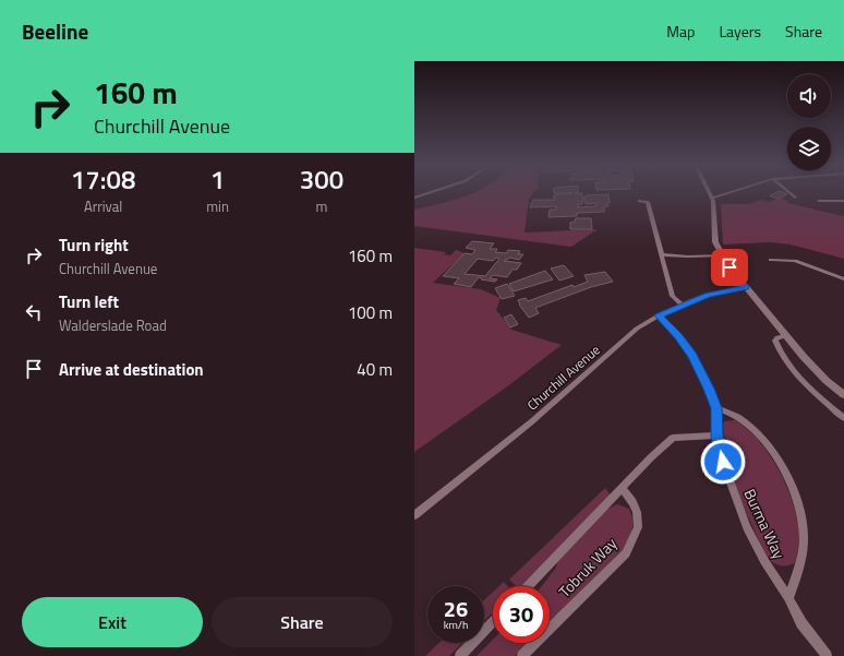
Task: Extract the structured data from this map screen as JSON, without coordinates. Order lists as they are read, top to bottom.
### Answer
{
  "streets": {
    "street": ["Churchill Avenue", "Burma Way", "Tobruk Way"]
  },
  "crossings": [
    ["Churchill Avenue", "Burma Way"]
  ],
  "page": {
    "header": "Beeline",
    "nav": ["Map", "Layers", "Share"],
    "turn": ["160 m", "Churchill Avenue"],
    "eta": [
      "17:08",
      "Arrival",
      "1",
      "min",
      "300",
      "m"
    ],
    "list": [
      {
        "name": "Turn right",
        "note": "Churchill Avenue",
        "value": "160 m"
      },
      {
        "name": "Turn left",
        "note": "Walderslade Road",
        "value": "100 m"
      },
      {
        "name": "Arrive at destination",
        "value": "40 m"
      }
    ],
    "speed": "26 km/h",
    "limit": "30",
    "buttons": ["Exit", "Share"]
  }
}
